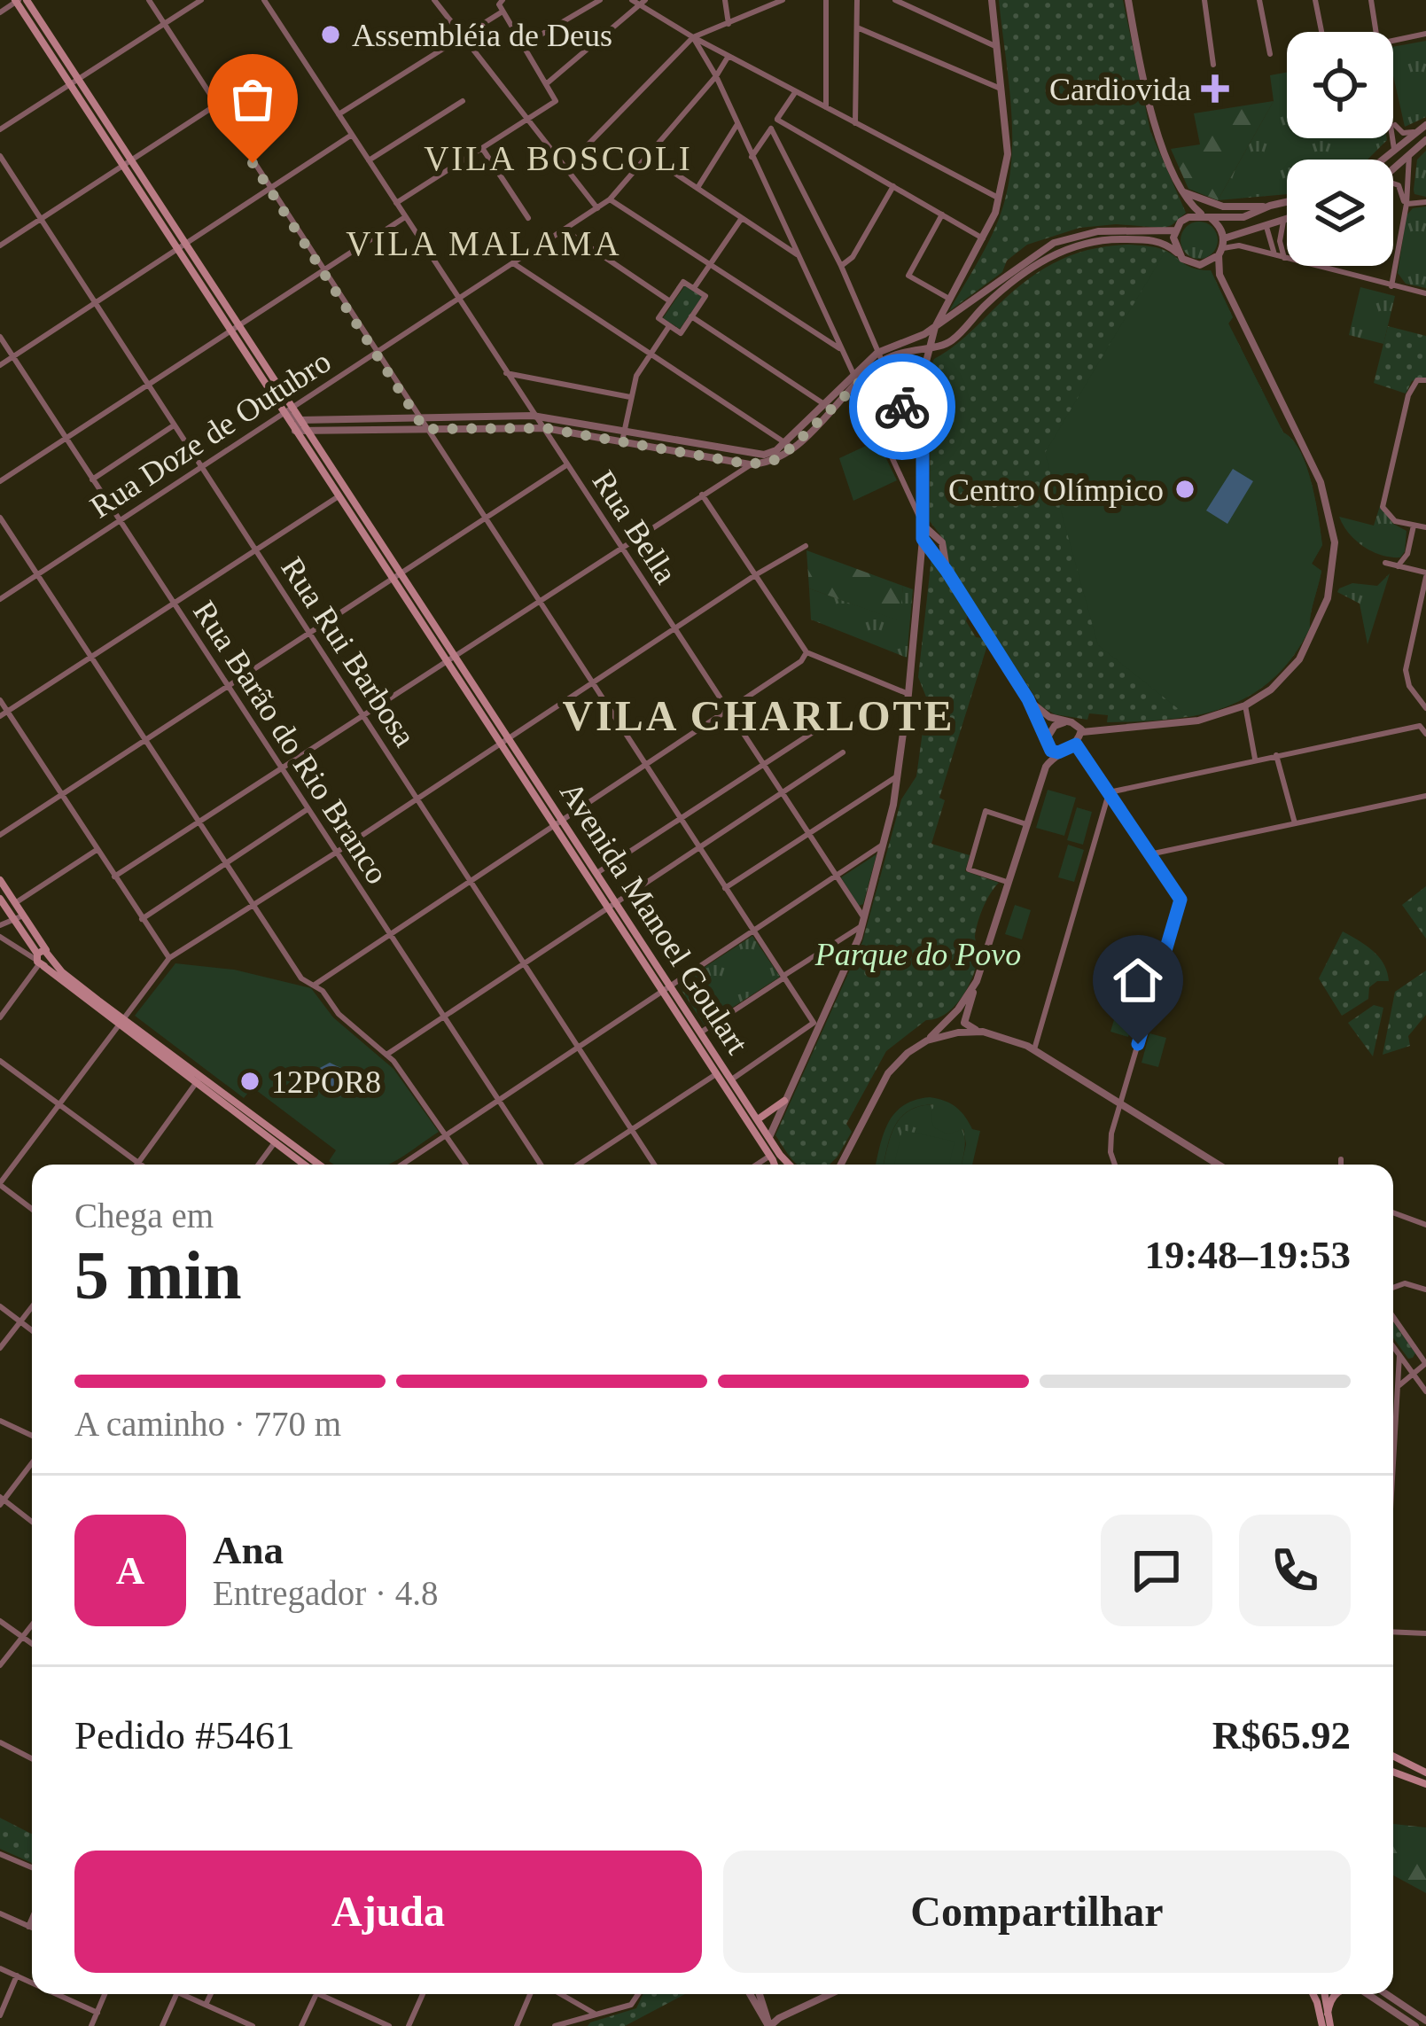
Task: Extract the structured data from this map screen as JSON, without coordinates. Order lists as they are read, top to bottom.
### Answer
{
  "streets": {
    "main road": ["Avenida Manoel Goulart"],
    "street": [
      "Rua Doze de Outubro",
      "Rua Bella",
      "Rua Rui Barbosa",
      "Rua Barão do Rio Branco"
    ]
  },
  "crossings": [
    ["Rua Doze de Outubro", "Rua Bella"],
    ["Rua Doze de Outubro", "Rua Rui Barbosa"],
    ["Rua Doze de Outubro", "Rua Barão do Rio Branco"],
    ["Rua Doze de Outubro", "Avenida Manoel Goulart"]
  ],
  "districts": ["VILA BOSCOLI", "VILA MALAMA", "VILA CHARLOTE"],
  "parks": ["Parque do Povo"],
  "places": {
    "other": ["Assembléia de Deus", "Centro Olímpico", "12POR8"],
    "health": ["Cardiovida"]
  },
  "page": {
    "heading": ["5 min", "Chega em", "19:48–19:53"],
    "panel": [
      "Ana",
      "Entregador · 4.8",
      "Pedido #5461",
      "R$65.92"
    ],
    "bar": "A caminho · 770 m",
    "round": "A",
    "buttons": ["Ajuda", "Compartilhar"]
  }
}
